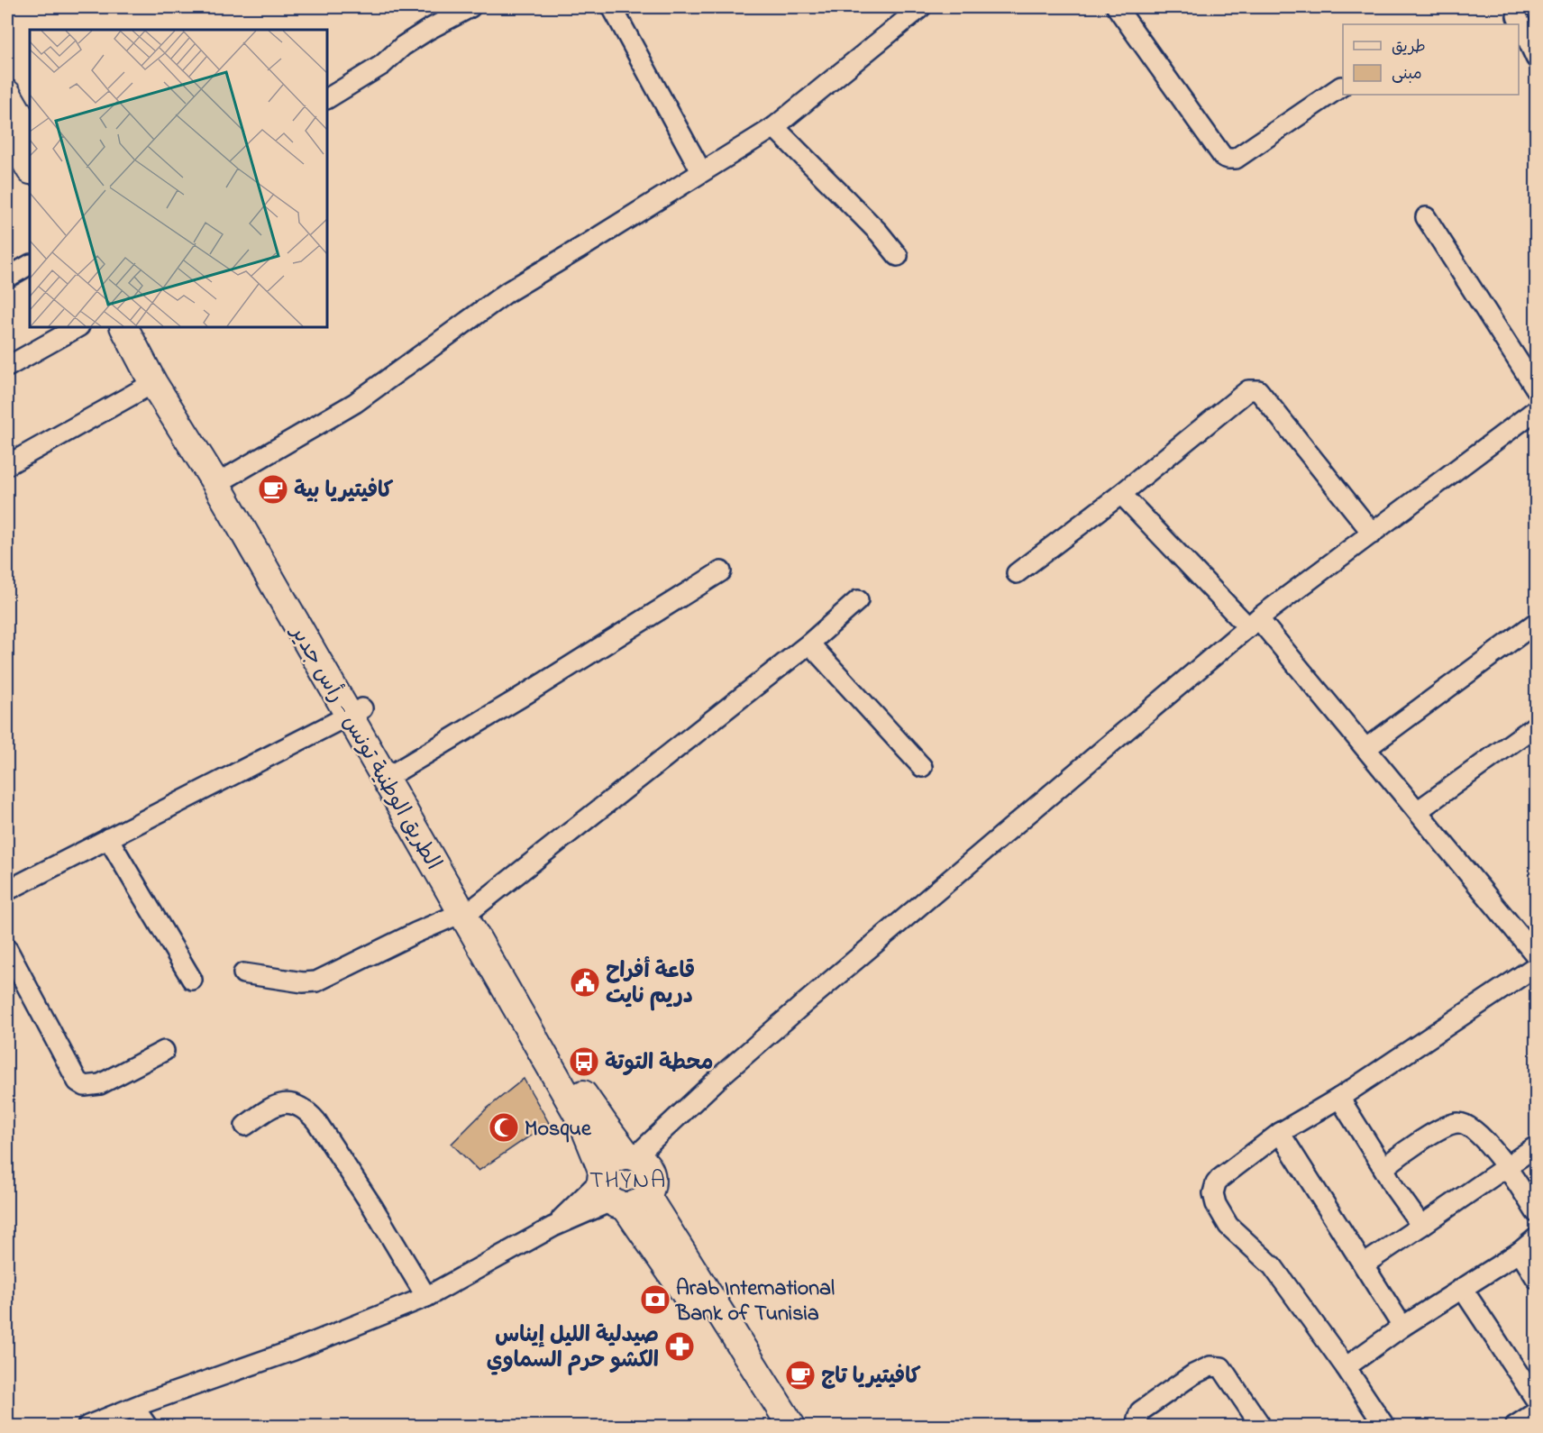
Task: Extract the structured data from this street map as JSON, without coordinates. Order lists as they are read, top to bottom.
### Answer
{
  "streets": {
    "highway": ["الطريق الوطنية تونس - رأس جدير"]
  },
  "districts": ["THYNA"],
  "places": {
    "cafe": ["كافيتيريا بية", "كافيتيريا تاج"],
    "public building": ["قاعة أفراح دريم نايت"],
    "bus stop": ["محطة التوتة"],
    "mosque": ["Mosque"],
    "bank": ["Arab International Bank of Tunisia"],
    "pharmacy": ["صيدلية الليل إيناس الكشو حرم السماوي"]
  },
  "legend": ["طريق", "مبنى"]
}
